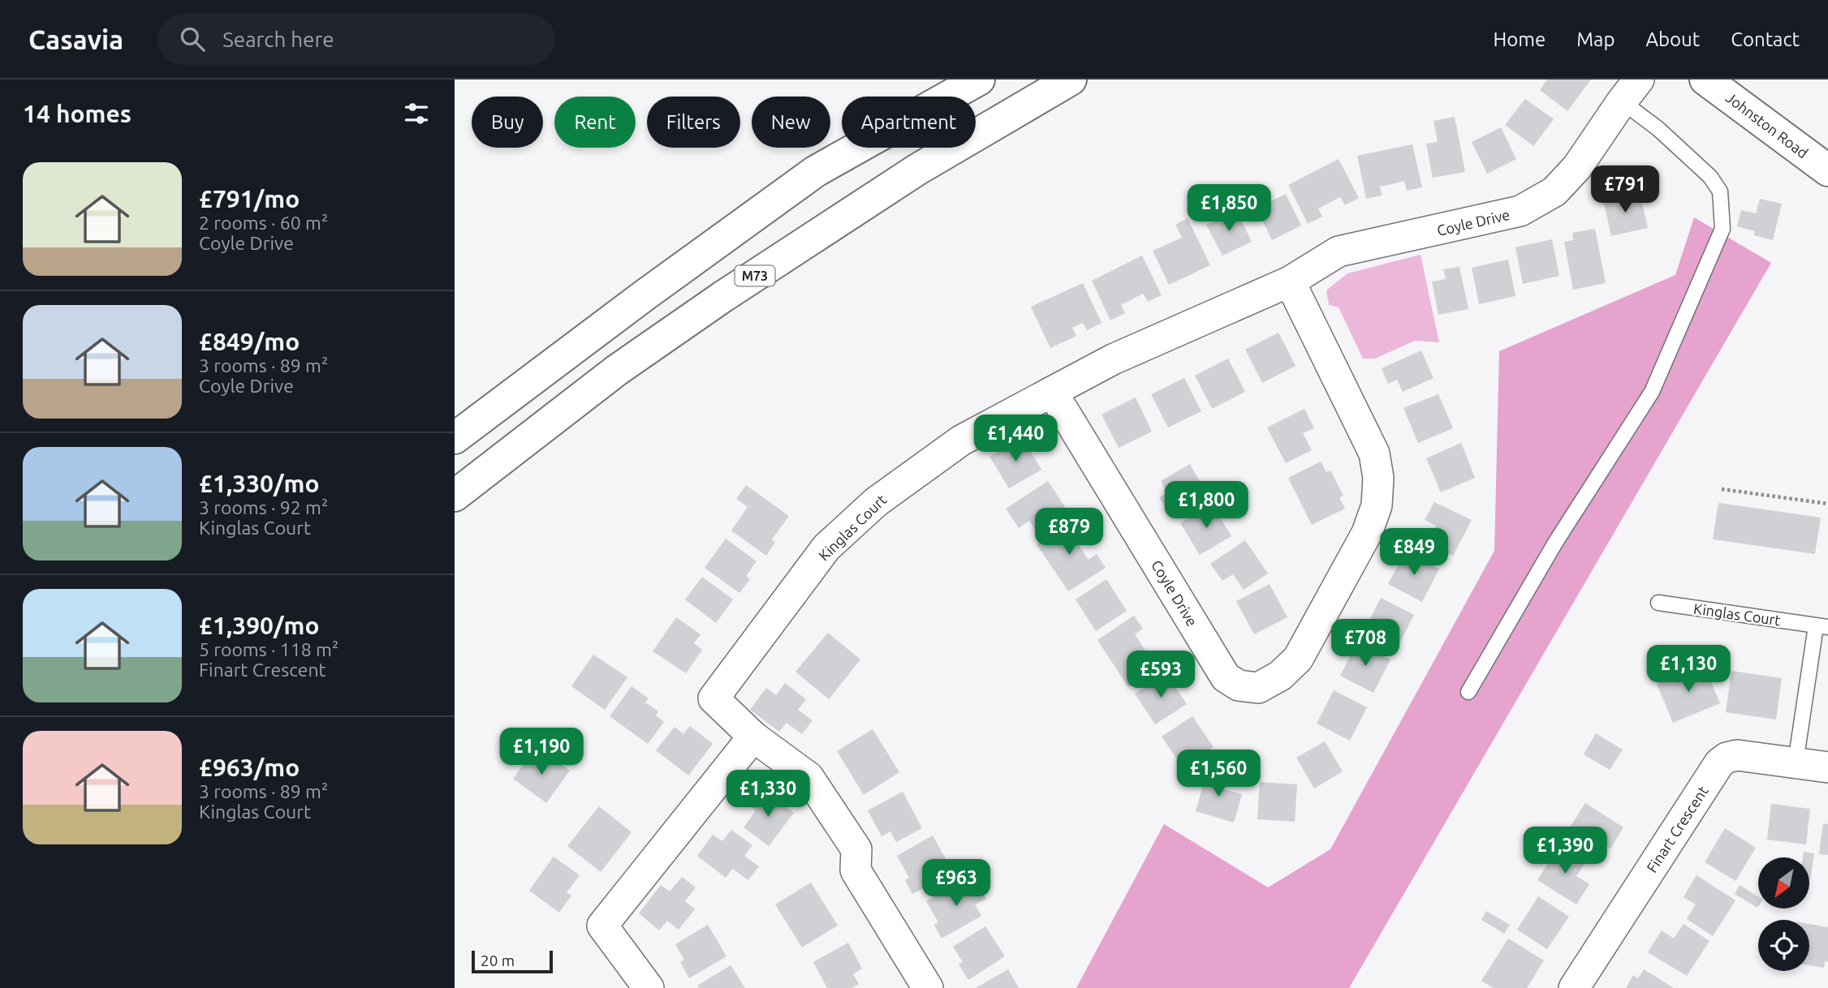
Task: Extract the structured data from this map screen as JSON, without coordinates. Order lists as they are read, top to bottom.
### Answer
{
  "streets": {
    "main road": ["Johnston Road", "M73"],
    "street": ["Coyle Drive", "Kinglas Court", "Finart Crescent"]
  },
  "crossings": [
    ["Coyle Drive", "Kinglas Court"],
    ["Kinglas Court", "Finart Crescent"]
  ],
  "scale_bar": "20 m",
  "north": "bottom left",
  "page": {
    "header": "Casavia",
    "search": "Search here",
    "nav": [
      "Home",
      "Map",
      "About",
      "Contact"
    ],
    "heading": "14 homes",
    "chip": [
      "Buy",
      "Rent",
      "Filters",
      "New",
      "Apartment"
    ],
    "list": [
      {
        "name": "£791/mo",
        "note": "2 rooms · 60 m² · Coyle Drive"
      },
      {
        "name": "£849/mo",
        "note": "3 rooms · 89 m² · Coyle Drive"
      },
      {
        "name": "£1,330/mo",
        "note": "3 rooms · 92 m² · Kinglas Court"
      },
      {
        "name": "£1,390/mo",
        "note": "5 rooms · 118 m² · Finart Crescent"
      },
      {
        "name": "£963/mo",
        "note": "3 rooms · 89 m² · Kinglas Court"
      }
    ],
    "price": [
      "£791",
      "£1,850",
      "£1,440",
      "£1,800",
      "£879",
      "£849",
      "£708",
      "£1,130",
      "£593",
      "£1,190",
      "£1,560",
      "£1,330",
      "£1,390",
      "£963"
    ],
    "scale": "20 m"
  }
}
